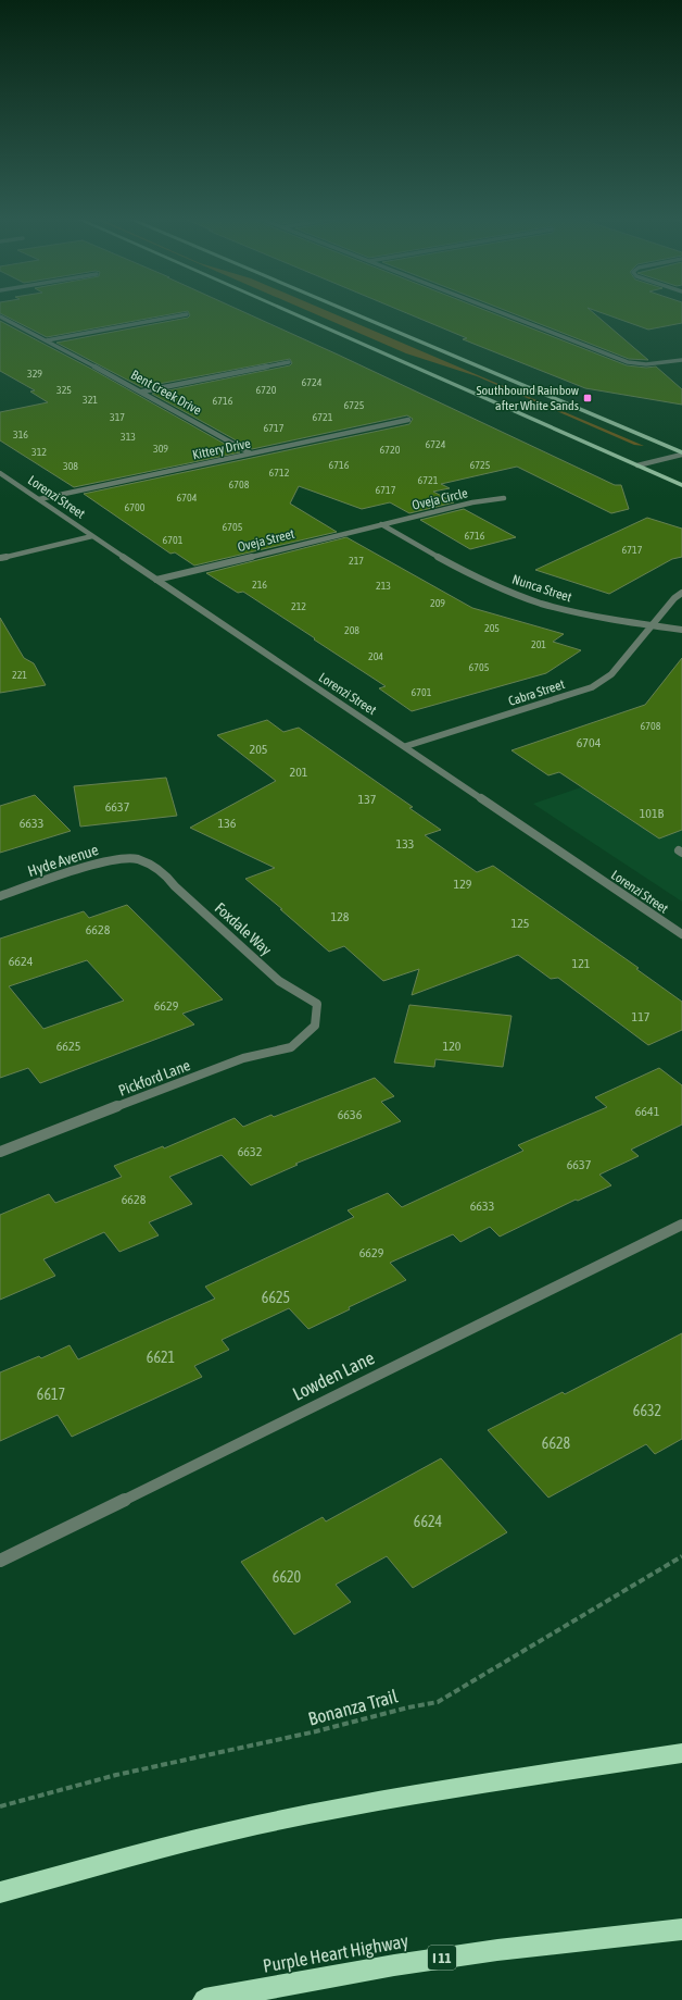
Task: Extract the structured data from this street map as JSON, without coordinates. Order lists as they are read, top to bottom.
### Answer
{
  "streets": {
    "highway": ["Purple Heart Highway", "I 11"],
    "street": [
      "Bent Creek Drive",
      "Kittery Drive",
      "Lorenzi Street",
      "Oveja Circle",
      "Oveja Street",
      "Nunca Street",
      "Cabra Street",
      "Hyde Avenue",
      "Foxdale Way",
      "Pickford Lane",
      "Lowden Lane"
    ],
    "path": ["Bonanza Trail"]
  },
  "crossings": [
    ["Bent Creek Drive", "Kittery Drive"],
    ["Kittery Drive", "Lorenzi Street"],
    ["Lorenzi Street", "Oveja Street"],
    ["Lorenzi Street", "Cabra Street"],
    ["Oveja Circle", "Oveja Street"],
    ["Oveja Circle", "Nunca Street"],
    ["Oveja Street", "Nunca Street"],
    ["Nunca Street", "Cabra Street"],
    ["Hyde Avenue", "Foxdale Way"],
    ["Foxdale Way", "Pickford Lane"]
  ],
  "places": {
    "transit": ["Southbound Rainbow after White Sands"]
  },
  "house_numbers": [
    "329",
    "6724",
    "325",
    "6720",
    "321",
    "6716",
    "6725",
    "317",
    "6721",
    "6717",
    "316",
    "313",
    "6724",
    "309",
    "6720",
    "312",
    "6716",
    "6725",
    "308",
    "6712",
    "6721",
    "6708",
    "6717",
    "6704",
    "6700",
    "6705",
    "6716",
    "6701",
    "6717",
    "217",
    "216",
    "213",
    "209",
    "212",
    "205",
    "208",
    "201",
    "204",
    "6705",
    "221",
    "6701",
    "6708",
    "6704",
    "205",
    "201",
    "137",
    "6637",
    "101B",
    "6633",
    "136",
    "133",
    "129",
    "128",
    "125",
    "6628",
    "6624",
    "121",
    "6629",
    "117",
    "6625",
    "120",
    "6641",
    "6636",
    "6632",
    "6637",
    "6628",
    "6633",
    "6629",
    "6625",
    "6621",
    "6617",
    "6632",
    "6628",
    "6624",
    "6620"
  ]
}
